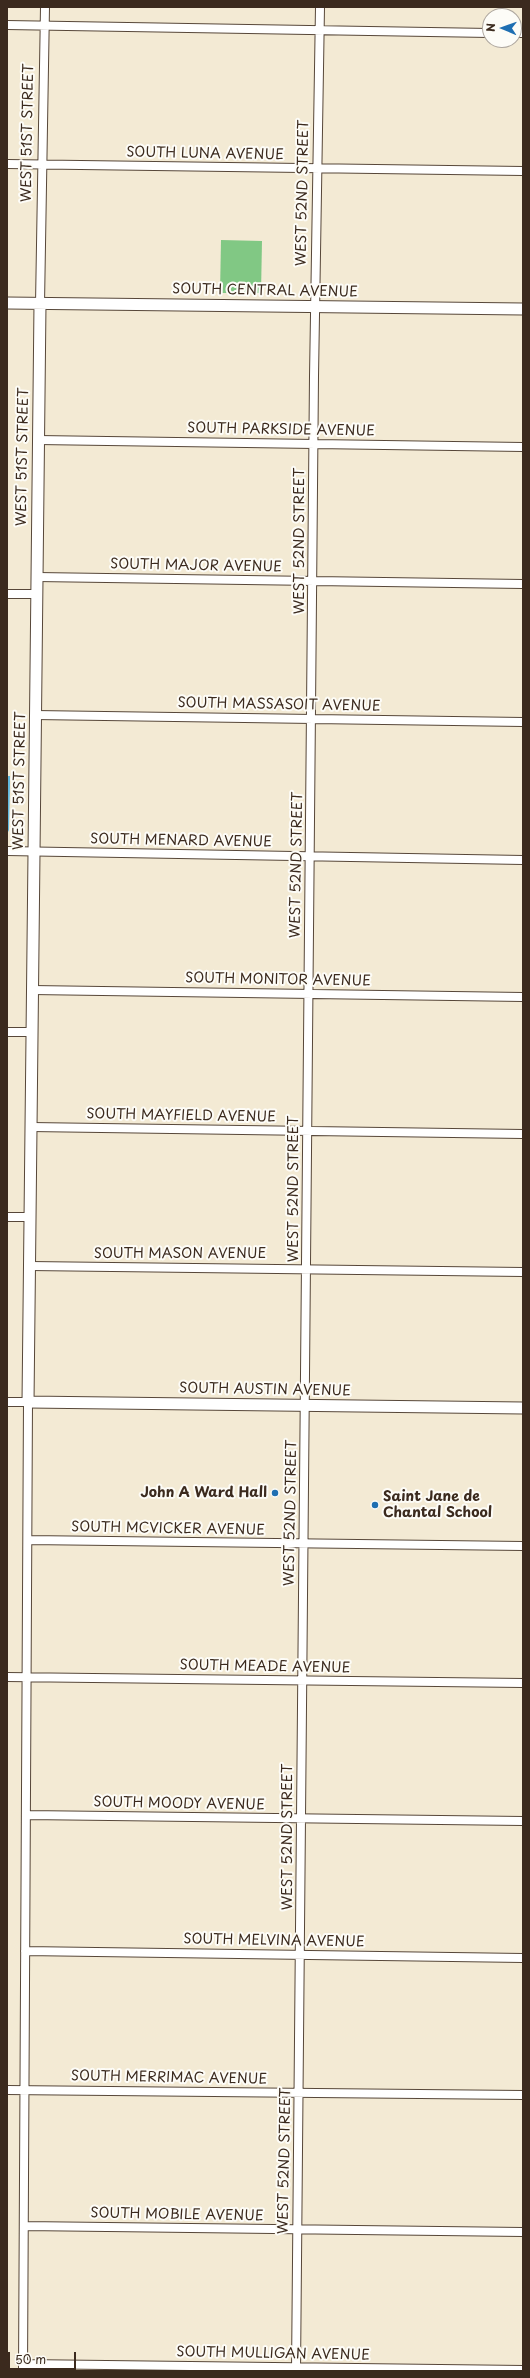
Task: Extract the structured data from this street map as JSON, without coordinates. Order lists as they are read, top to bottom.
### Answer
{
  "streets": {
    "street": [
      "WEST 51ST STREET",
      "SOUTH LUNA AVENUE",
      "WEST 52ND STREET",
      "SOUTH CENTRAL AVENUE",
      "SOUTH PARKSIDE AVENUE",
      "SOUTH MAJOR AVENUE",
      "SOUTH MASSASOIT AVENUE",
      "SOUTH MENARD AVENUE",
      "SOUTH MONITOR AVENUE",
      "SOUTH MAYFIELD AVENUE",
      "SOUTH MASON AVENUE",
      "SOUTH AUSTIN AVENUE",
      "SOUTH MCVICKER AVENUE",
      "SOUTH MEADE AVENUE",
      "SOUTH MOODY AVENUE",
      "SOUTH MELVINA AVENUE",
      "SOUTH MERRIMAC AVENUE",
      "SOUTH MOBILE AVENUE",
      "SOUTH MULLIGAN AVENUE"
    ]
  },
  "crossings": [
    ["WEST 51ST STREET", "SOUTH LUNA AVENUE"],
    ["WEST 51ST STREET", "SOUTH CENTRAL AVENUE"],
    ["WEST 51ST STREET", "SOUTH PARKSIDE AVENUE"],
    ["WEST 51ST STREET", "SOUTH MAJOR AVENUE"],
    ["WEST 51ST STREET", "SOUTH MASSASOIT AVENUE"],
    ["WEST 51ST STREET", "SOUTH MENARD AVENUE"],
    ["WEST 51ST STREET", "SOUTH MONITOR AVENUE"],
    ["WEST 51ST STREET", "SOUTH MAYFIELD AVENUE"],
    ["WEST 51ST STREET", "SOUTH MASON AVENUE"],
    ["WEST 51ST STREET", "SOUTH AUSTIN AVENUE"],
    ["WEST 51ST STREET", "SOUTH MCVICKER AVENUE"],
    ["WEST 51ST STREET", "SOUTH MEADE AVENUE"],
    ["WEST 51ST STREET", "SOUTH MOODY AVENUE"],
    ["WEST 51ST STREET", "SOUTH MELVINA AVENUE"],
    ["WEST 51ST STREET", "SOUTH MERRIMAC AVENUE"],
    ["WEST 51ST STREET", "SOUTH MOBILE AVENUE"],
    ["WEST 51ST STREET", "SOUTH MULLIGAN AVENUE"],
    ["SOUTH LUNA AVENUE", "WEST 52ND STREET"],
    ["WEST 52ND STREET", "SOUTH CENTRAL AVENUE"],
    ["WEST 52ND STREET", "SOUTH PARKSIDE AVENUE"],
    ["WEST 52ND STREET", "SOUTH MAJOR AVENUE"],
    ["WEST 52ND STREET", "SOUTH MASSASOIT AVENUE"],
    ["WEST 52ND STREET", "SOUTH MENARD AVENUE"],
    ["WEST 52ND STREET", "SOUTH MONITOR AVENUE"],
    ["WEST 52ND STREET", "SOUTH MAYFIELD AVENUE"],
    ["WEST 52ND STREET", "SOUTH MASON AVENUE"],
    ["WEST 52ND STREET", "SOUTH AUSTIN AVENUE"],
    ["WEST 52ND STREET", "SOUTH MCVICKER AVENUE"],
    ["WEST 52ND STREET", "SOUTH MEADE AVENUE"],
    ["WEST 52ND STREET", "SOUTH MOODY AVENUE"],
    ["WEST 52ND STREET", "SOUTH MELVINA AVENUE"],
    ["WEST 52ND STREET", "SOUTH MERRIMAC AVENUE"],
    ["WEST 52ND STREET", "SOUTH MOBILE AVENUE"],
    ["WEST 52ND STREET", "SOUTH MULLIGAN AVENUE"]
  ],
  "places": ["John A Ward Hall", "Saint Jane de Chantal School"],
  "scale_bar": "50 m",
  "north": "left"
}
